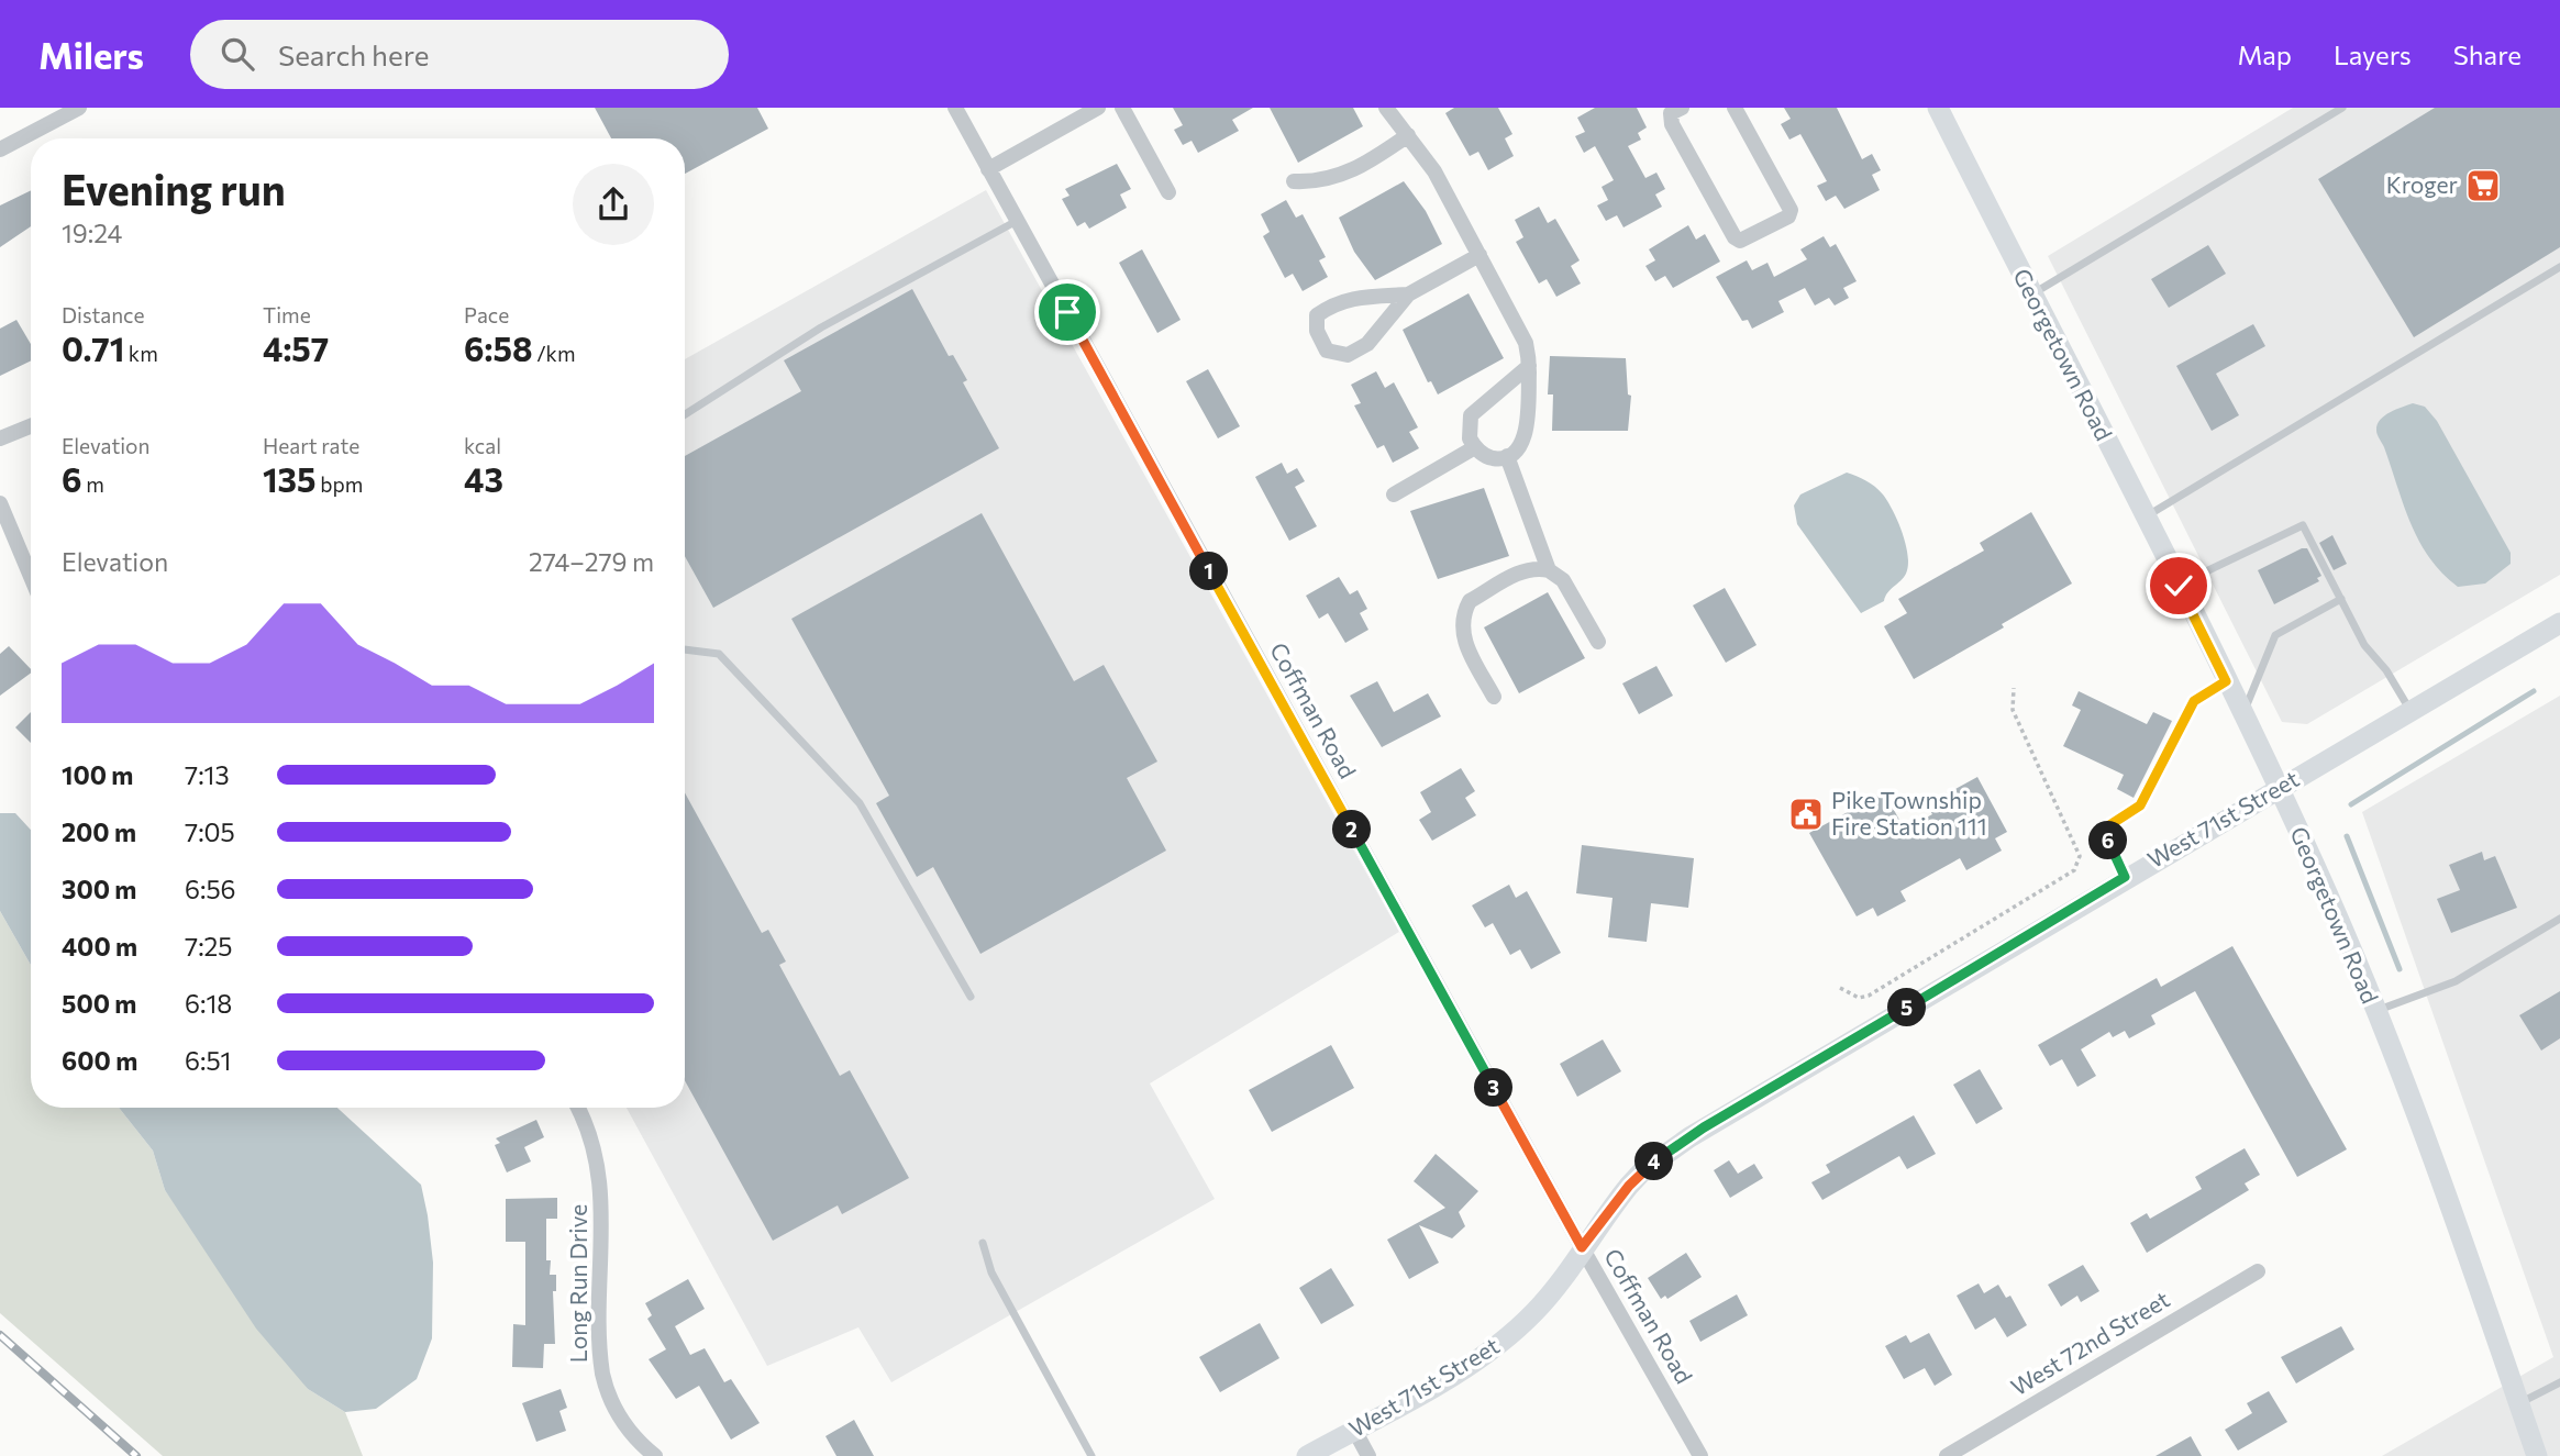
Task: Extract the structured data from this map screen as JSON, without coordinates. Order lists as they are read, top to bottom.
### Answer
{
  "streets": {
    "main road": ["Georgetown Road", "West 71st Street"],
    "street": ["Coffman Road", "Long Run Drive", "West 72nd Street"]
  },
  "crossings": [
    ["Georgetown Road", "West 71st Street"],
    ["Coffman Road", "West 71st Street"]
  ],
  "places": {
    "supermarket": ["Kroger"],
    "public building": ["Pike Township Fire Station 111"]
  },
  "page": {
    "header": "Milers",
    "search": "Search here",
    "nav": ["Map", "Layers", "Share"],
    "heading": ["Evening run", "19:24"],
    "stats": [
      ["Distance", "0.71 km"],
      ["Time", "4:57"],
      ["Pace", "6:58 /km"],
      ["Elevation", "6 m"],
      ["Heart rate", "135 bpm"],
      ["kcal", "43"]
    ],
    "chart": ["Elevation", "274–279 m"],
    "pins": [
      "1",
      "2",
      "6",
      "5",
      "3",
      "4"
    ],
    "list": [
      {
        "name": "100 m",
        "note": "7:13"
      },
      {
        "name": "200 m",
        "note": "7:05"
      },
      {
        "name": "300 m",
        "note": "6:56"
      },
      {
        "name": "400 m",
        "note": "7:25"
      },
      {
        "name": "500 m",
        "note": "6:18"
      },
      {
        "name": "600 m",
        "note": "6:51"
      }
    ]
  }
}
